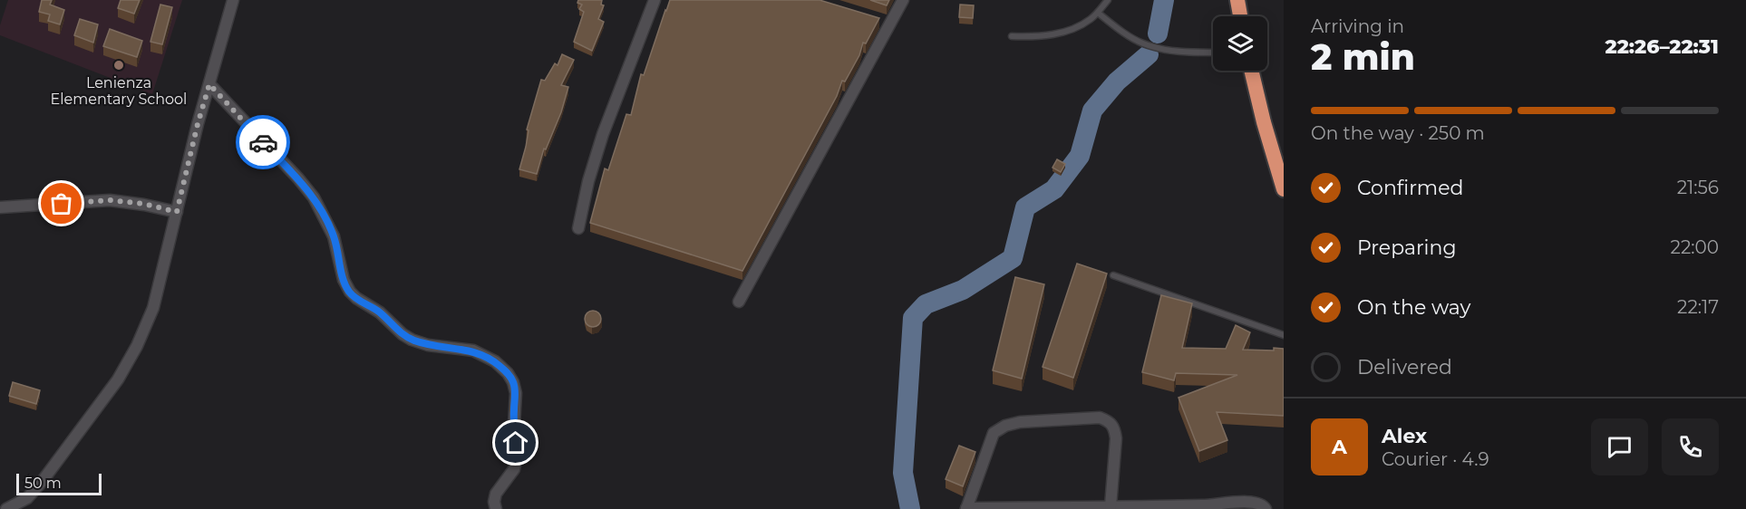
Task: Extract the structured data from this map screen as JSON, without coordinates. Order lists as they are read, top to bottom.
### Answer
{
  "places": ["Lenienza Elementary School"],
  "scale_bar": "50 m",
  "page": {
    "heading": ["2 min", "Arriving in", "22:26–22:31"],
    "panel": ["Alex", "Courier · 4.9"],
    "bar": "On the way · 250 m",
    "list": [
      ["Confirmed", "21:56"],
      ["Preparing", "22:00"],
      ["On the way", "22:17"],
      "Delivered"
    ],
    "round": "A",
    "scale": "50 m"
  }
}
